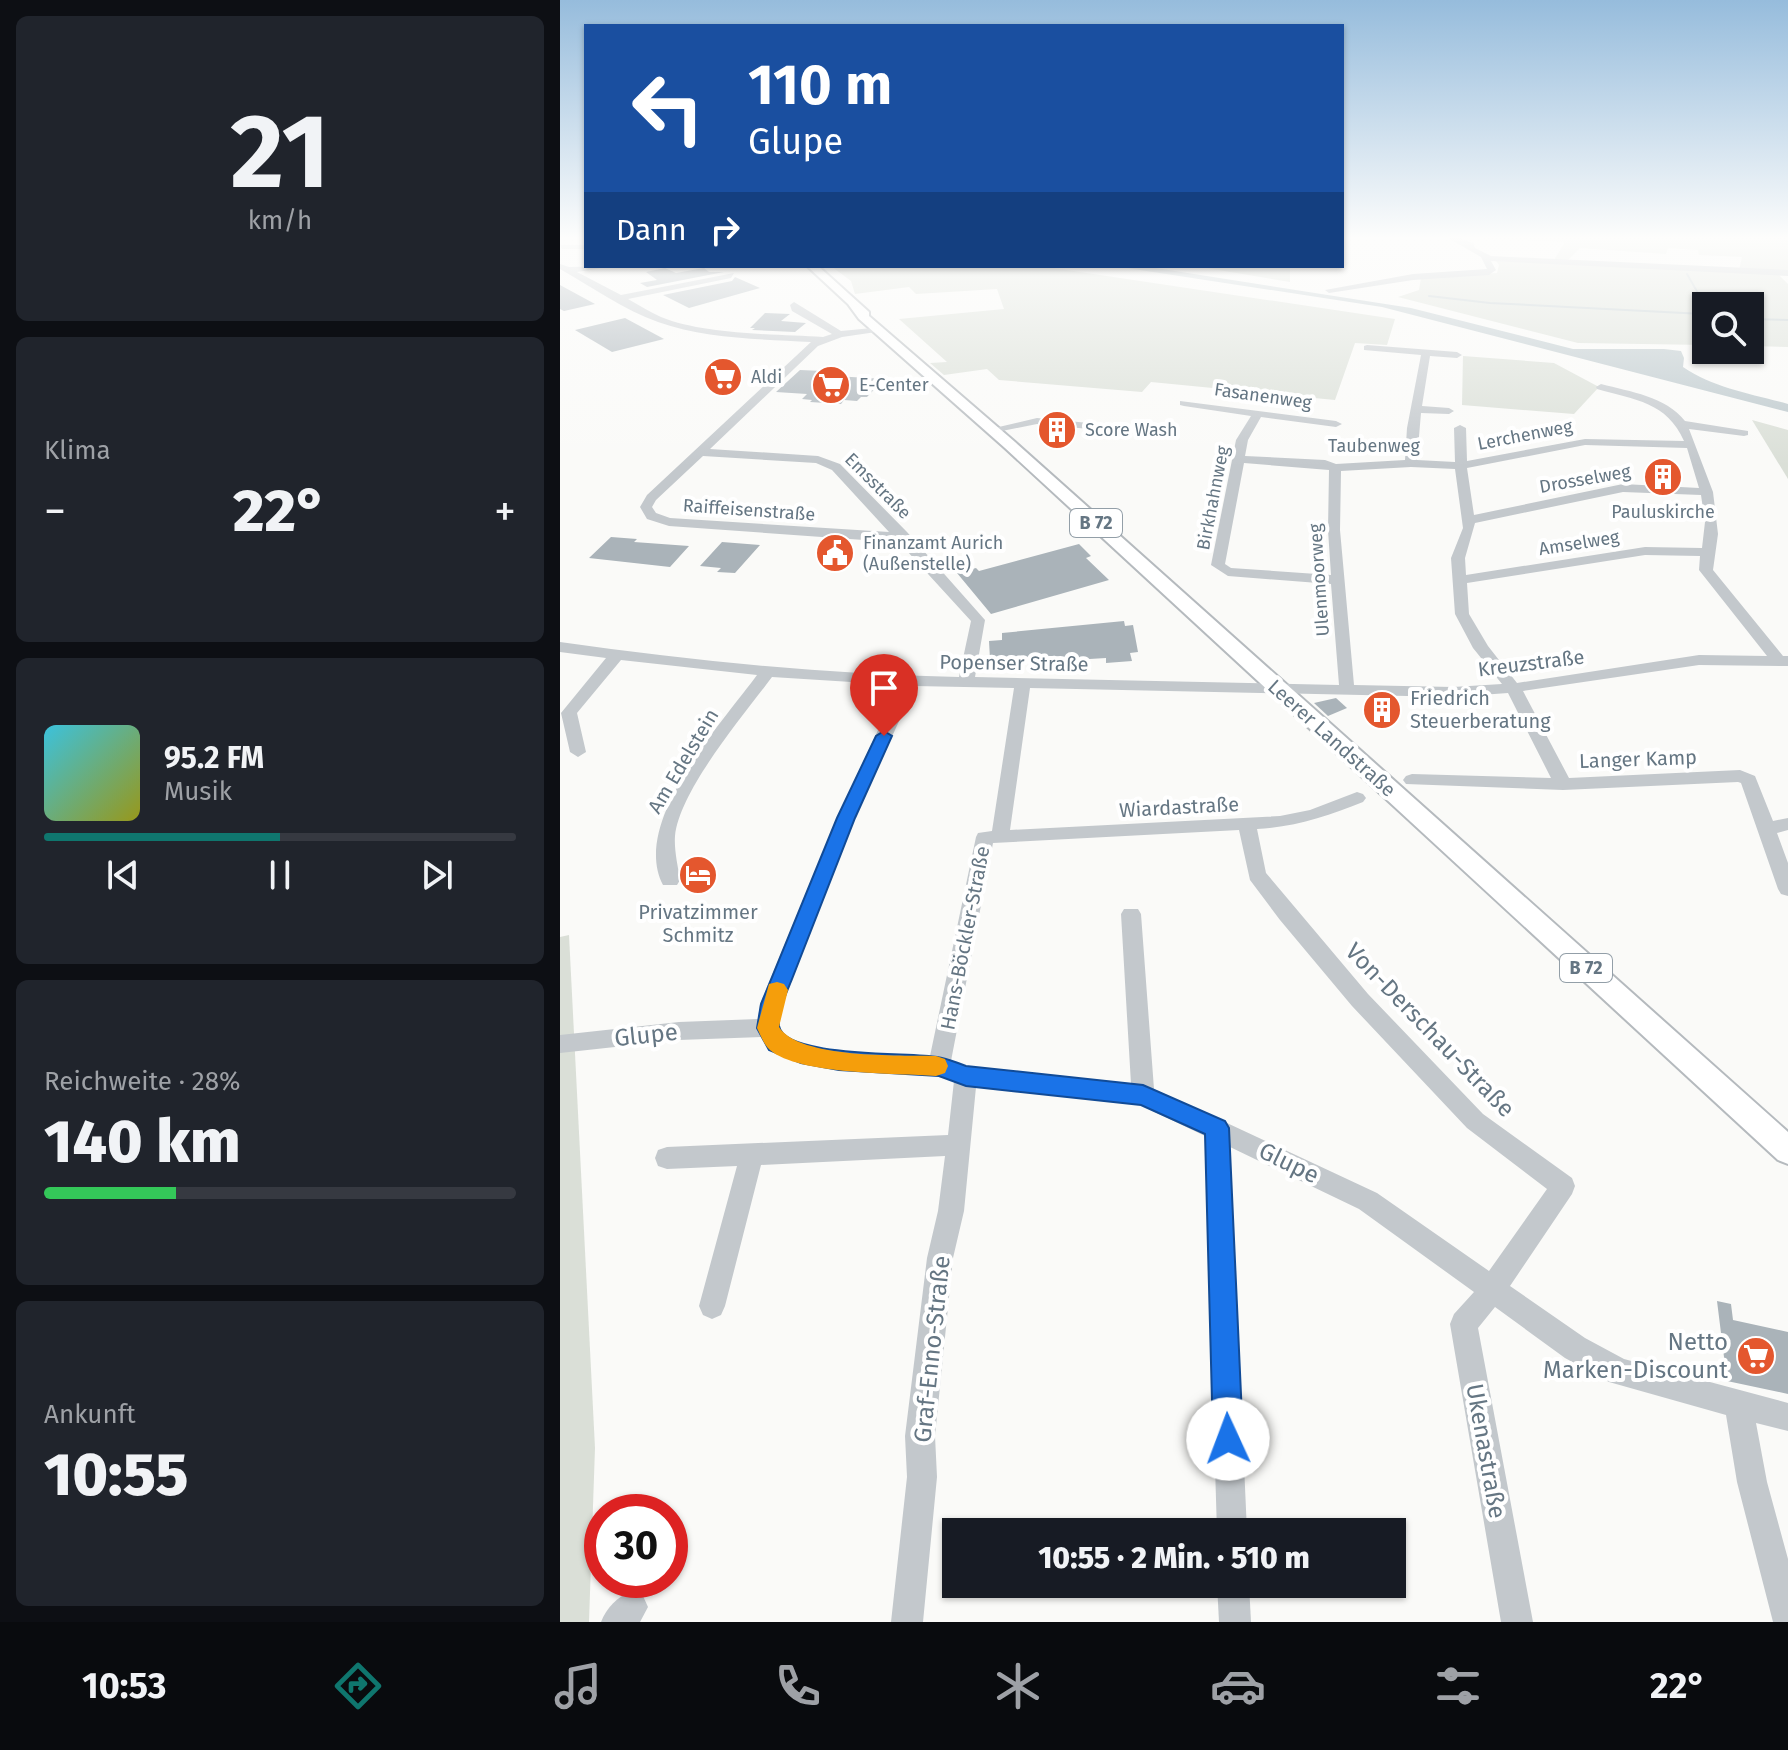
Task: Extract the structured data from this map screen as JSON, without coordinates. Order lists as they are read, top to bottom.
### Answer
{
  "streets": {
    "main road": ["B 72", "Leerer Landstraße"],
    "street": [
      "Fasanenweg",
      "Lerchenweg",
      "Taubenweg",
      "Drosselweg",
      "Emsstraße",
      "Birkhahnweg",
      "Raiffeisenstraße",
      "Amselweg",
      "Ulenmoorweg",
      "Popenser Straße",
      "Kreuzstraße",
      "Langer Kamp",
      "Am Edelstein",
      "Wiardastraße",
      "Hans-Böckler-Straße",
      "Von-Derschau-Straße",
      "Glupe",
      "Graf-Enno-Straße",
      "Ukenastraße"
    ]
  },
  "crossings": [
    ["Fasanenweg", "Birkhahnweg"],
    ["Lerchenweg", "Taubenweg"],
    ["Taubenweg", "Birkhahnweg"],
    ["Taubenweg", "Ulenmoorweg"],
    ["Emsstraße", "Raiffeisenstraße"],
    ["Emsstraße", "Popenser Straße"],
    ["Birkhahnweg", "Ulenmoorweg"],
    ["Ulenmoorweg", "Kreuzstraße"],
    ["Popenser Straße", "Kreuzstraße"],
    ["Popenser Straße", "Leerer Landstraße"],
    ["Popenser Straße", "Am Edelstein"],
    ["Popenser Straße", "Hans-Böckler-Straße"],
    ["Kreuzstraße", "Leerer Landstraße"],
    ["Wiardastraße", "Hans-Böckler-Straße"],
    ["Wiardastraße", "Von-Derschau-Straße"],
    ["Hans-Böckler-Straße", "Glupe"],
    ["Von-Derschau-Straße", "Glupe"],
    ["Von-Derschau-Straße", "Ukenastraße"],
    ["Glupe", "Graf-Enno-Straße"],
    ["Glupe", "Ukenastraße"]
  ],
  "places": {
    "supermarket": ["Aldi", "E-Center", "Netto Marken-Discount"],
    "building": ["Score Wash", "Pauluskirche", "Friedrich Steuerberatung"],
    "public building": ["Finanzamt Aurich (Außenstelle)"],
    "hotel": ["Privatzimmer Schmitz"]
  },
  "page": {
    "tile": [
      ["21", "km/h"],
      "Klima",
      ["Reichweite · 28%", "140 km"],
      ["Ankunft", "10:55"]
    ],
    "turn": ["110 m", "Glupe"],
    "then": "Dann",
    "heat": ["−", "22°", "+"],
    "song": ["95.2 FM", "Musik"],
    "limit": "30",
    "trip": "10:55 · 2 Min. · 510 m",
    "tabs": ["10:53", "22°"]
  }
}
